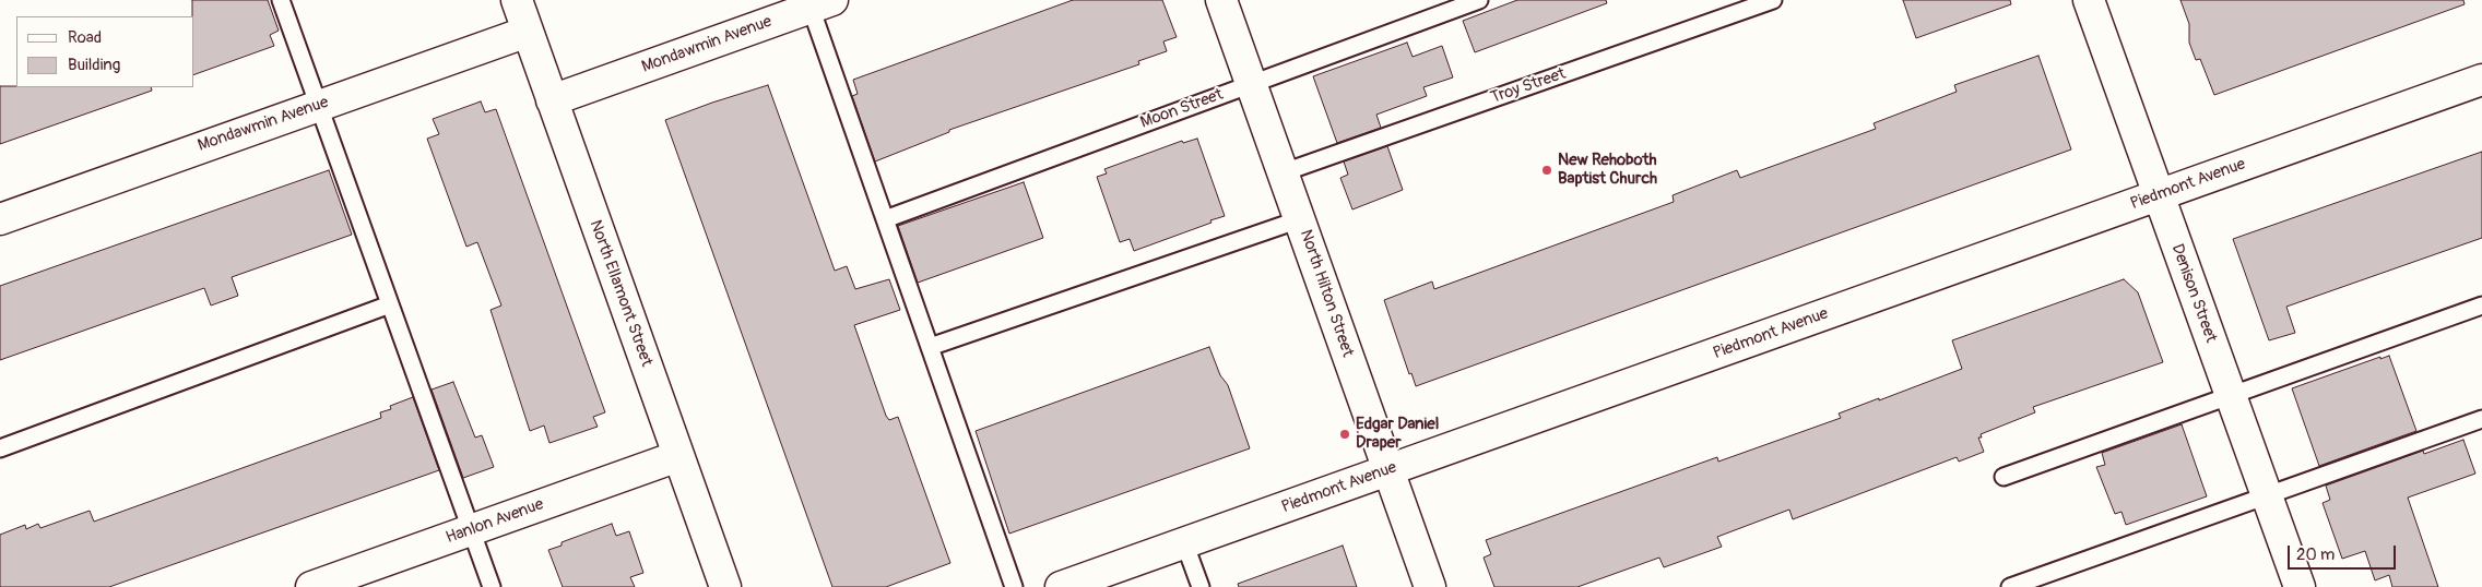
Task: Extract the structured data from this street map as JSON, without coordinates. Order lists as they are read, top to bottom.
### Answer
{
  "streets": {
    "street": [
      "Mondawmin Avenue",
      "Piedmont Avenue",
      "North Ellamont Street",
      "North Hilton Street",
      "Denison Street",
      "Hanlon Avenue"
    ],
    "lane": ["Troy Street", "Moon Street"]
  },
  "crossings": [
    ["Mondawmin Avenue", "North Ellamont Street"],
    ["Troy Street", "North Hilton Street"],
    ["Moon Street", "North Hilton Street"],
    ["Piedmont Avenue", "North Hilton Street"],
    ["Piedmont Avenue", "Denison Street"],
    ["North Ellamont Street", "Hanlon Avenue"]
  ],
  "places": ["New Rehoboth Baptist Church", "Edgar Daniel Draper"],
  "legend": ["Road", "Building"],
  "scale_bar": "20 m"
}
